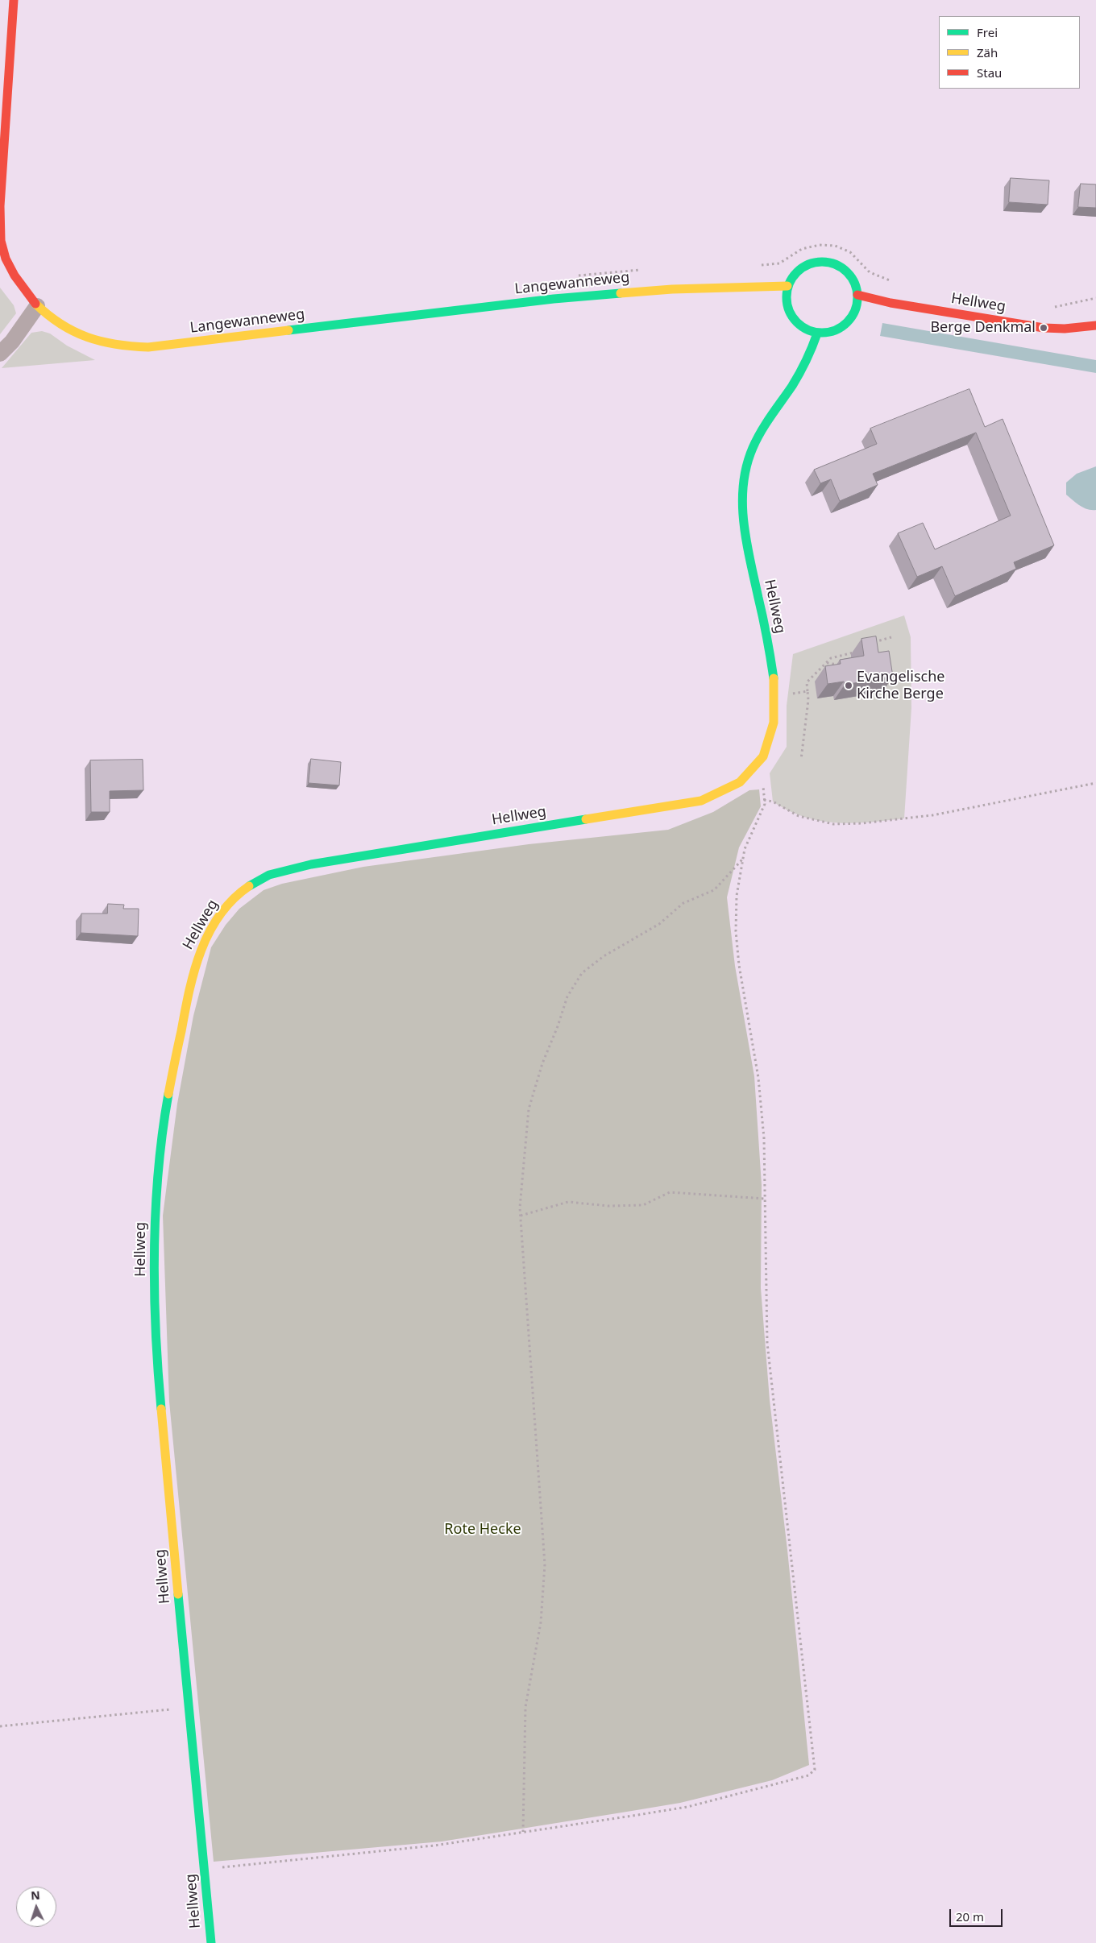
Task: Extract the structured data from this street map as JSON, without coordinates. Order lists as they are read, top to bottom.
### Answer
{
  "streets": {
    "street": ["Langewanneweg", "Hellweg"]
  },
  "crossings": [
    ["Langewanneweg", "Hellweg"]
  ],
  "parks": ["Rote Hecke"],
  "places": ["Berge Denkmal", "Evangelische Kirche Berge"],
  "legend": ["Frei", "Zäh", "Stau"],
  "scale_bar": "20 m",
  "north": "top"
}
